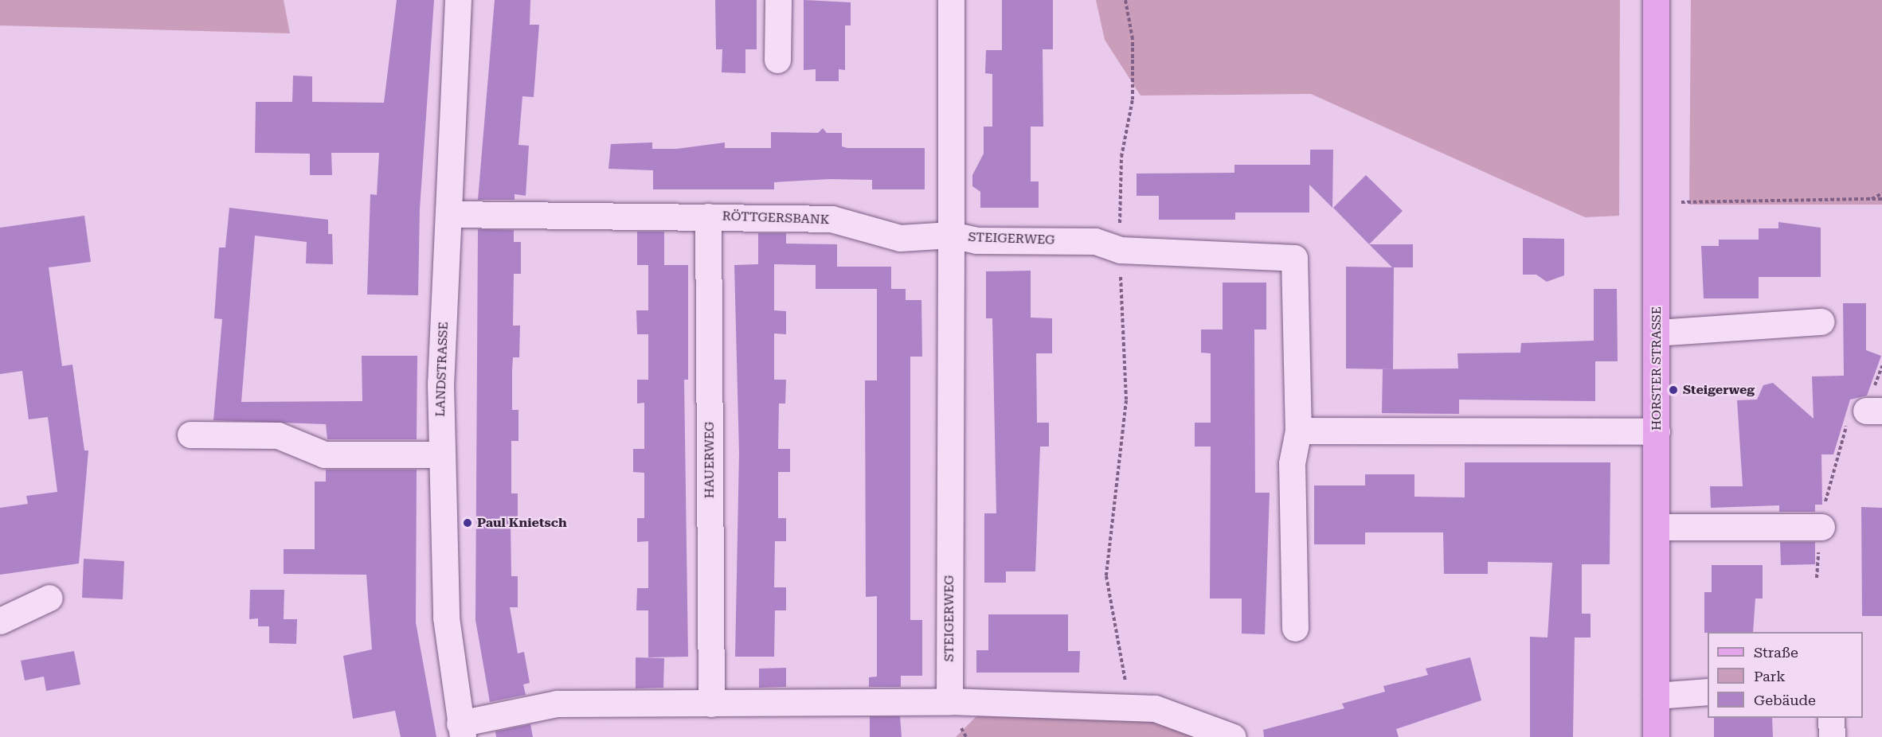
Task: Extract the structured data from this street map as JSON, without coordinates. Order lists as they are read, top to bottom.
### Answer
{
  "streets": {
    "main road": ["HORSTER STRASSE"],
    "street": [
      "RÖTTGERSBANK",
      "STEIGERWEG",
      "LANDSTRASSE",
      "HAUERWEG"
    ]
  },
  "crossings": [
    ["RÖTTGERSBANK", "STEIGERWEG"],
    ["RÖTTGERSBANK", "LANDSTRASSE"],
    ["RÖTTGERSBANK", "HAUERWEG"]
  ],
  "places": ["Steigerweg", "Paul Knietsch"],
  "legend": ["Straße", "Park", "Gebäude"]
}
